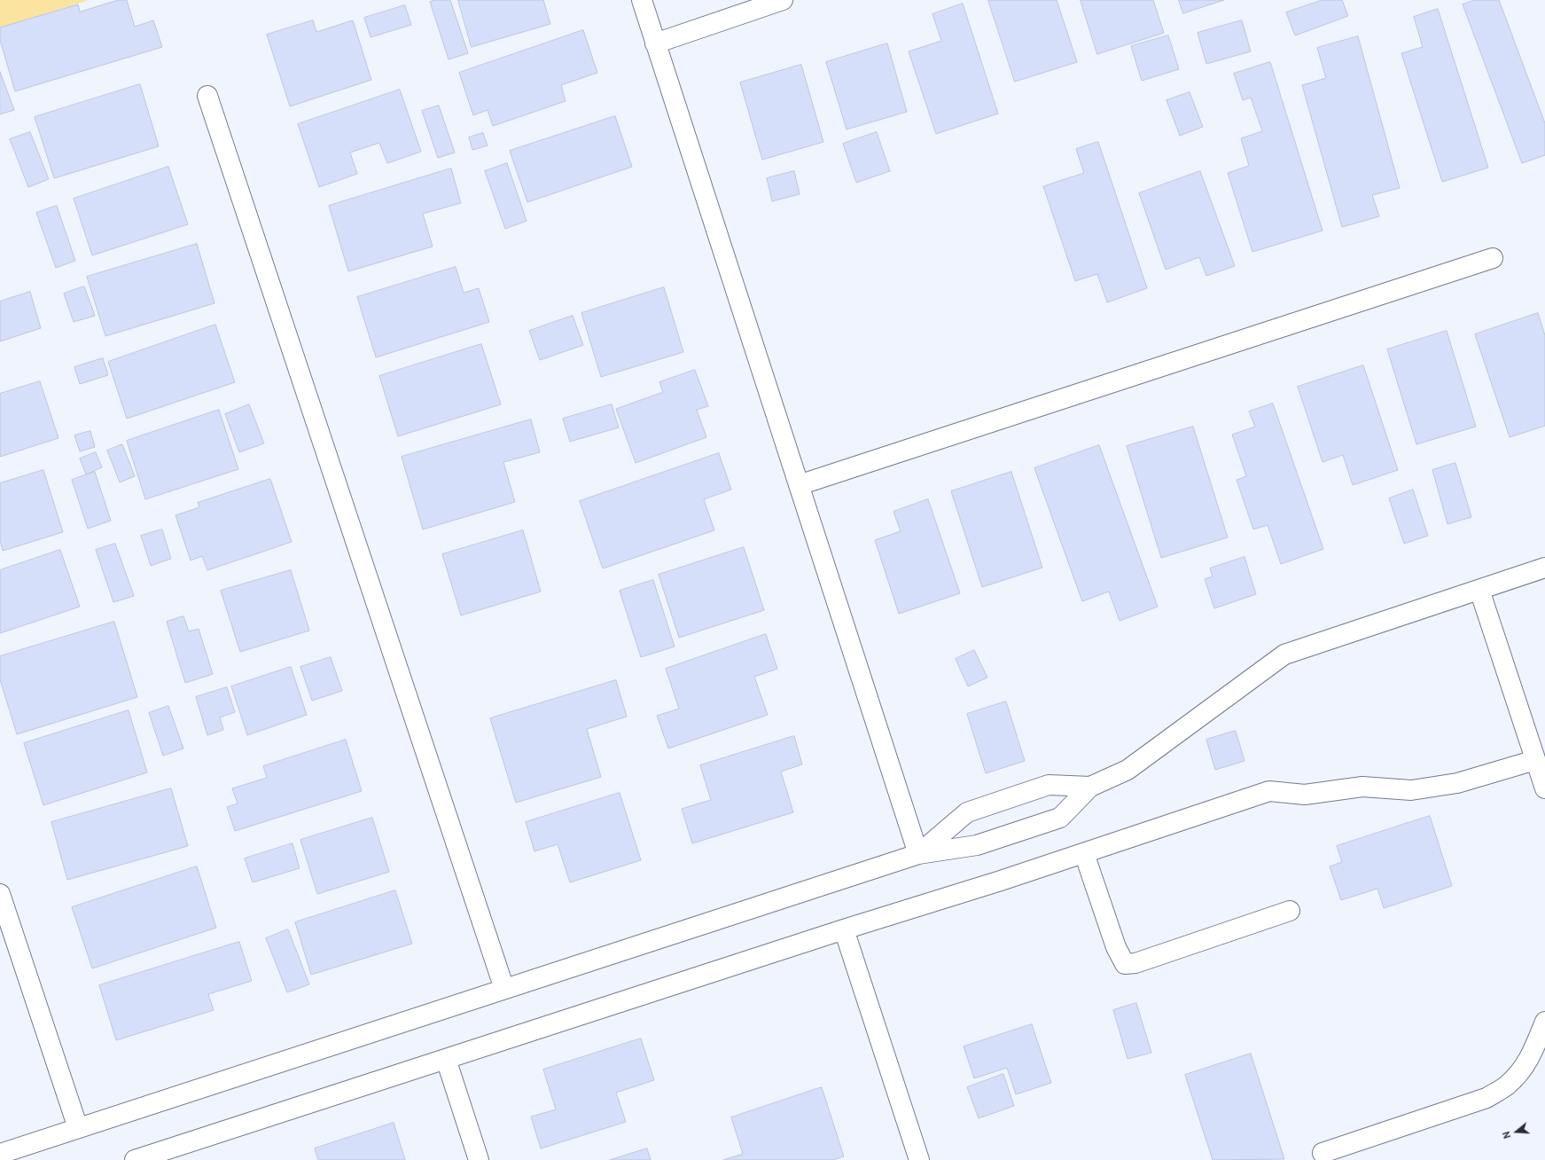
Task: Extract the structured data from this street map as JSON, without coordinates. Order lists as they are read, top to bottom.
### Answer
{
  "north": "left"
}
